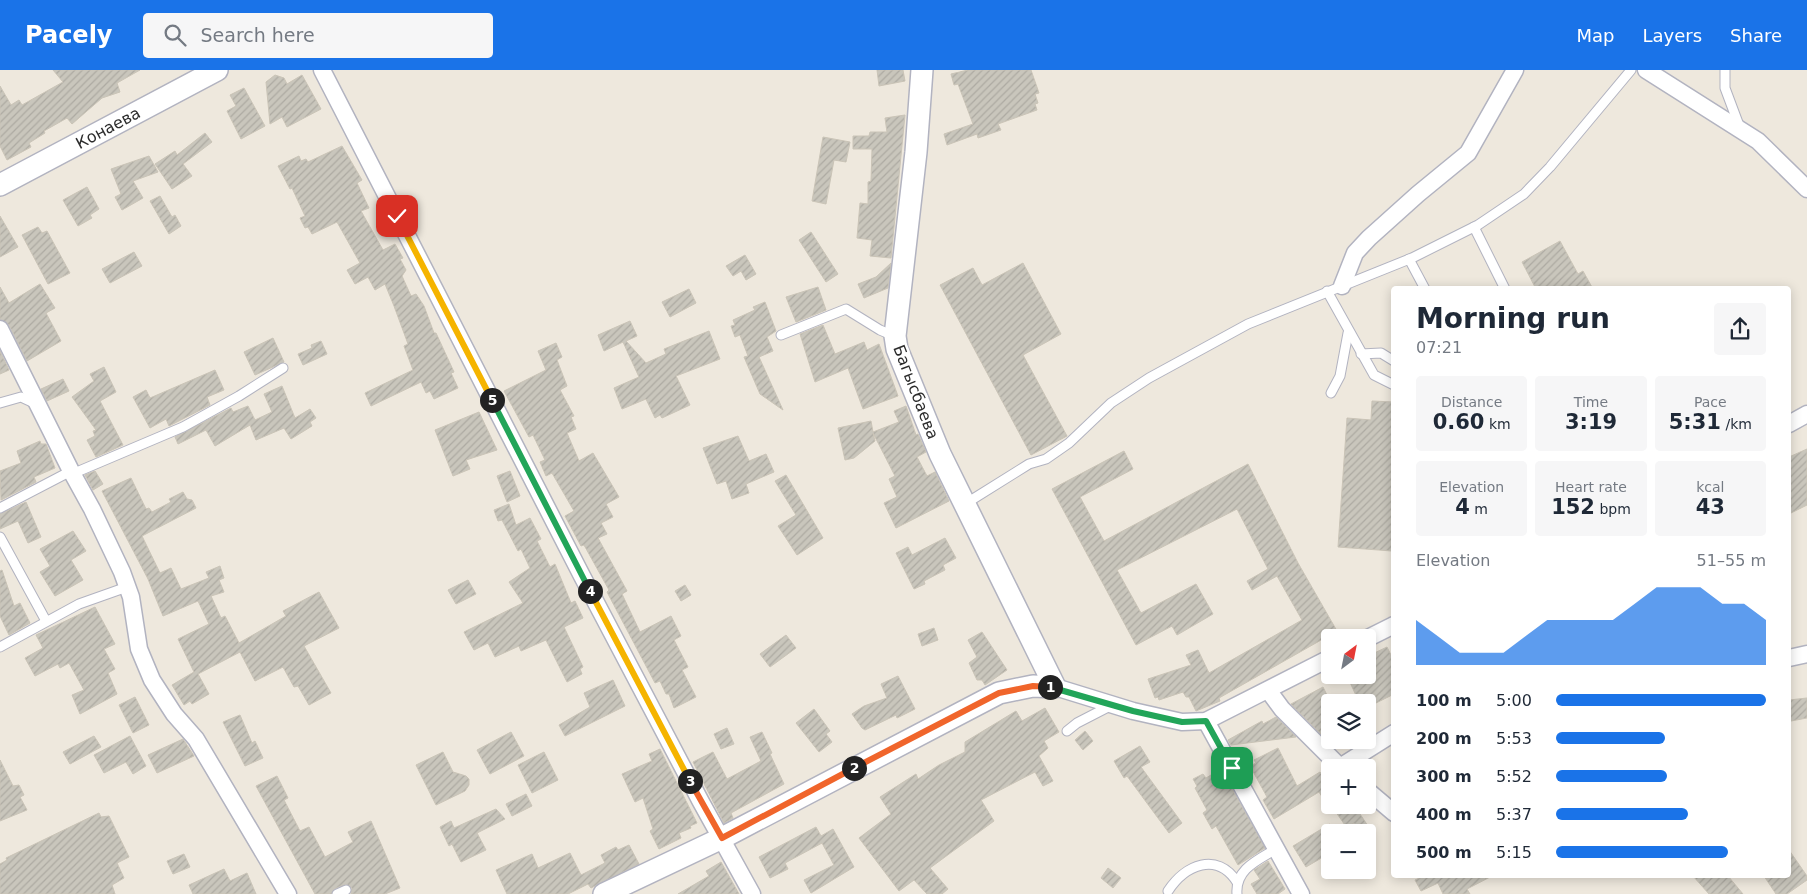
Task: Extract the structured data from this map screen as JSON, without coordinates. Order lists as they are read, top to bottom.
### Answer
{
  "streets": {
    "street": ["Конаева", "Багысбаева"]
  },
  "north": "top right",
  "page": {
    "header": "Pacely",
    "search": "Search here",
    "nav": ["Map", "Layers", "Share"],
    "heading": ["Morning run", "07:21"],
    "stats": [
      ["Distance", "0.60 km"],
      ["Time", "3:19"],
      ["Pace", "5:31 /km"],
      ["Elevation", "4 m"],
      ["Heart rate", "152 bpm"],
      ["kcal", "43"]
    ],
    "pins": [
      "5",
      "4",
      "1",
      "2",
      "3"
    ],
    "chart": ["Elevation", "51–55 m"],
    "map_buttons": ["+", "−"],
    "list": [
      {
        "name": "100 m",
        "note": "5:00"
      },
      {
        "name": "200 m",
        "note": "5:53"
      },
      {
        "name": "300 m",
        "note": "5:52"
      },
      {
        "name": "400 m",
        "note": "5:37"
      },
      {
        "name": "500 m",
        "note": "5:15"
      }
    ]
  }
}
